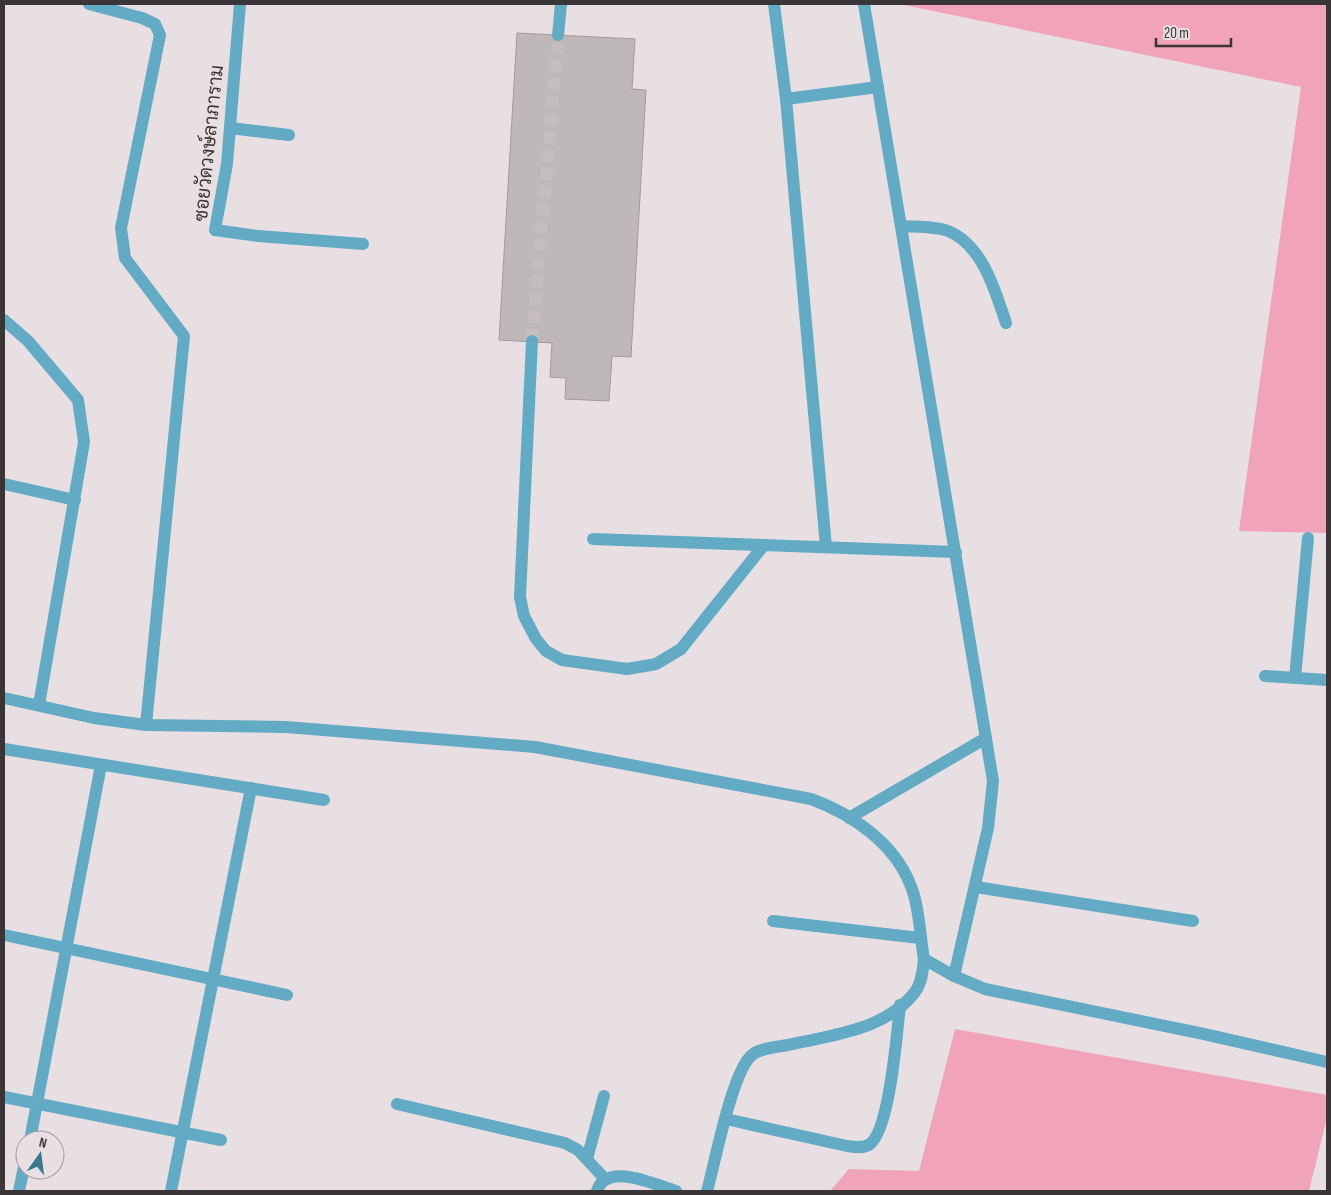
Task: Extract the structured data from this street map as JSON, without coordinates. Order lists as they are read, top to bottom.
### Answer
{
  "streets": {
    "street": ["ซอยวัดวงษ์ลาภาราม"]
  },
  "scale_bar": "20 m",
  "north": "top"
}
